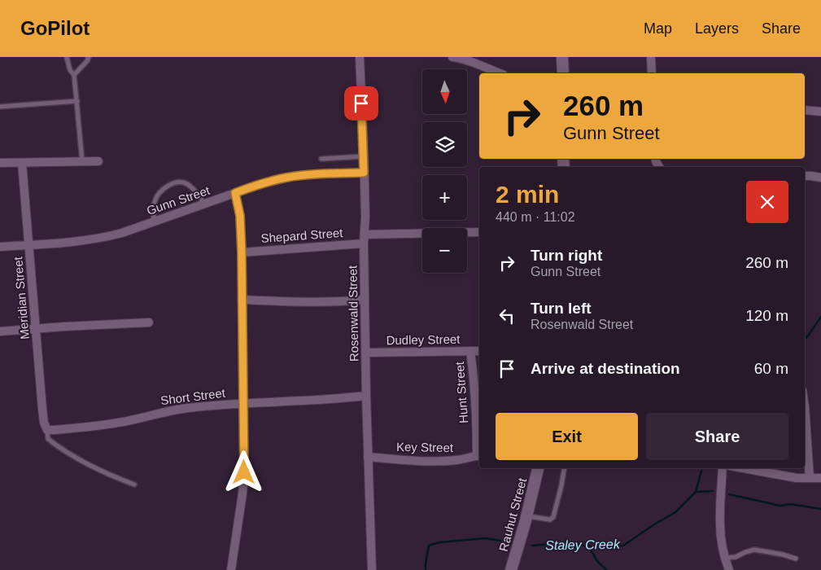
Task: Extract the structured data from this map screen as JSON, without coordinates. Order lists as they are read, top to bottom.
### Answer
{
  "streets": {
    "main road": ["Rauhut Street"],
    "street": [
      "Gunn Street",
      "Shepard Street",
      "Meridian Street",
      "Rosenwald Street",
      "Dudley Street",
      "Hunt Street",
      "Short Street",
      "Key Street"
    ]
  },
  "crossings": [
    ["Gunn Street", "Meridian Street"],
    ["Gunn Street", "Rosenwald Street"],
    ["Shepard Street", "Rosenwald Street"],
    ["Meridian Street", "Short Street"],
    ["Rosenwald Street", "Dudley Street"],
    ["Rosenwald Street", "Short Street"],
    ["Rosenwald Street", "Key Street"],
    ["Dudley Street", "Hunt Street"],
    ["Hunt Street", "Key Street"]
  ],
  "water": ["Staley Creek"],
  "north": "bottom",
  "page": {
    "header": "GoPilot",
    "nav": ["Map", "Layers", "Share"],
    "map_buttons": ["+", "−"],
    "turn": ["260 m", "Gunn Street"],
    "heading": ["2 min", "440 m · 11:02"],
    "list": [
      {
        "name": "Turn right",
        "note": "Gunn Street",
        "value": "260 m"
      },
      {
        "name": "Turn left",
        "note": "Rosenwald Street",
        "value": "120 m"
      },
      {
        "name": "Arrive at destination",
        "value": "60 m"
      }
    ],
    "buttons": ["Exit", "Share"]
  }
}
